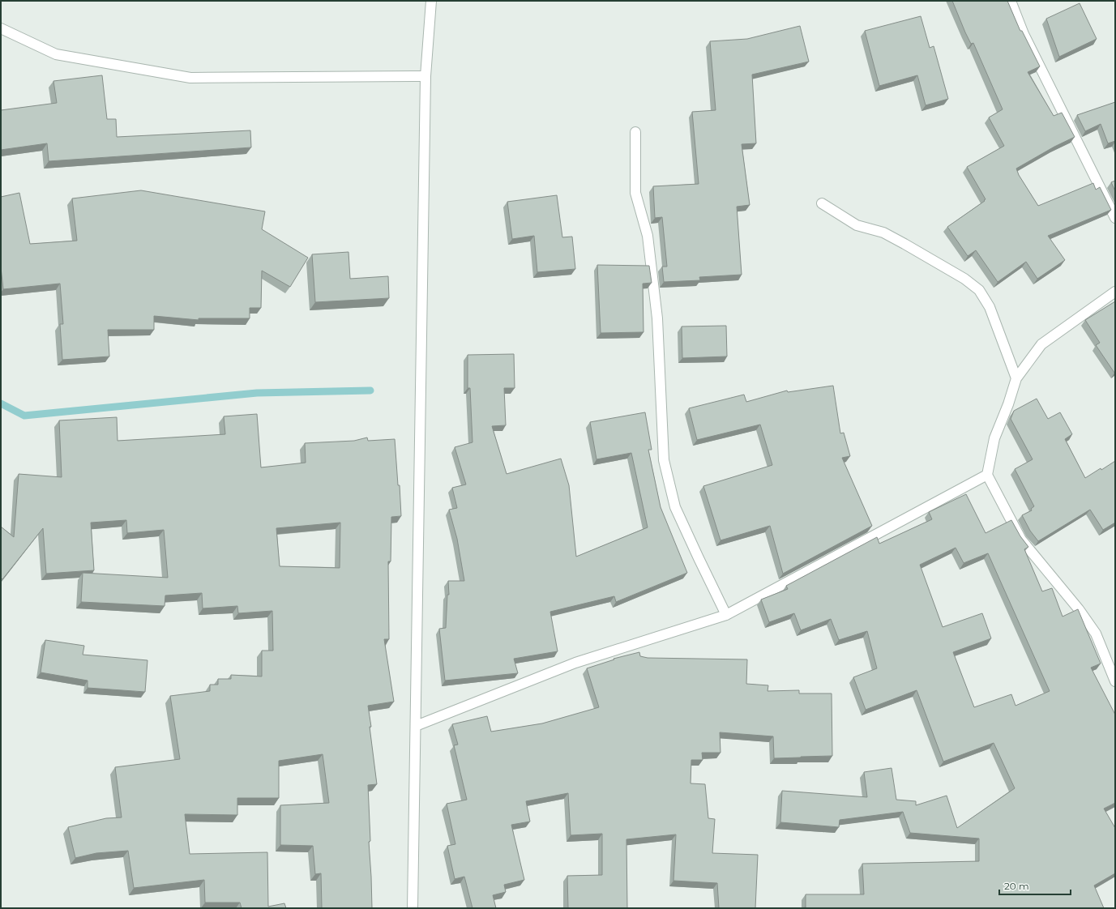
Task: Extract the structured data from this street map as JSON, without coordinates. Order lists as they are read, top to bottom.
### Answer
{
  "scale_bar": "20 m"
}
